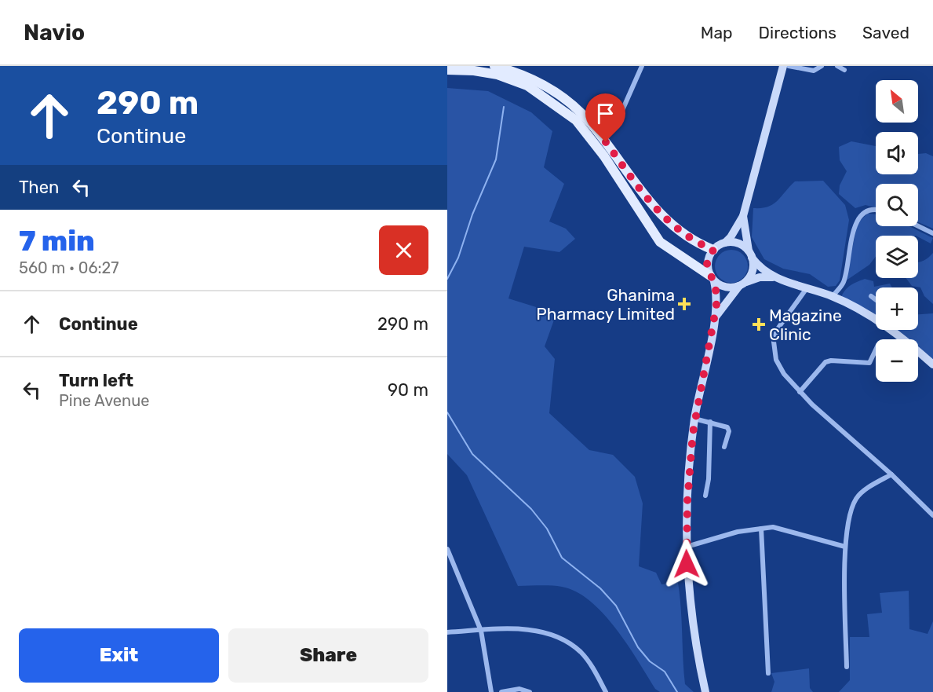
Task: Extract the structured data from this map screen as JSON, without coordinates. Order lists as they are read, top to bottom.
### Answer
{
  "places": {
    "health": ["Ghanima Pharmacy Limited", "Magazine Clinic"]
  },
  "north": "top left",
  "page": {
    "header": "Navio",
    "nav": ["Map", "Directions", "Saved"],
    "turn": ["290 m", "Continue"],
    "map_buttons": ["+", "−"],
    "then": "Then",
    "heading": ["7 min", "560 m · 06:27"],
    "list": [
      {
        "name": "Continue",
        "value": "290 m"
      },
      {
        "name": "Turn left",
        "note": "Pine Avenue",
        "value": "90 m"
      }
    ],
    "buttons": ["Exit", "Share"]
  }
}
